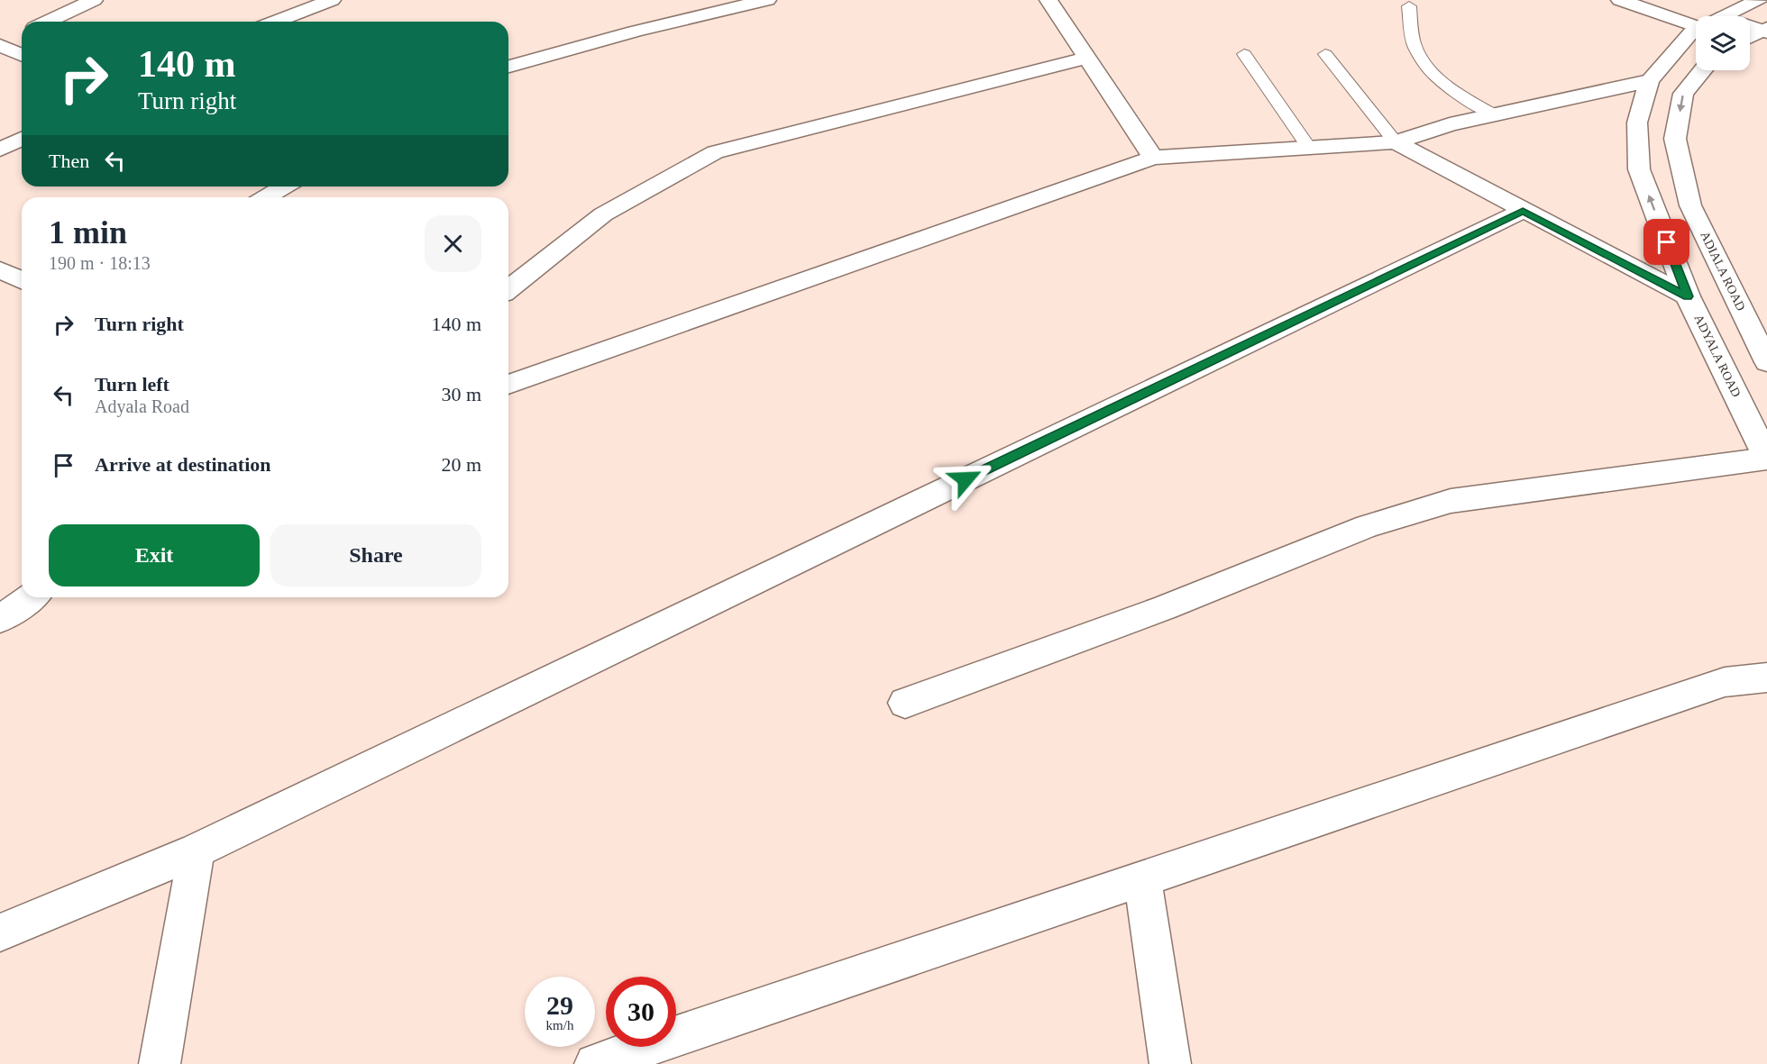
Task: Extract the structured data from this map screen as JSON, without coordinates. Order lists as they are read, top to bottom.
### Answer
{
  "streets": {
    "street": ["ADIALA ROAD", "ADYALA ROAD"]
  },
  "one_way": ["ADIALA ROAD", "ADYALA ROAD"],
  "page": {
    "turn": ["140 m", "Turn right"],
    "then": "Then",
    "heading": ["1 min", "190 m · 18:13"],
    "list": [
      {
        "name": "Turn right",
        "value": "140 m"
      },
      {
        "name": "Turn left",
        "note": "Adyala Road",
        "value": "30 m"
      },
      {
        "name": "Arrive at destination",
        "value": "20 m"
      }
    ],
    "buttons": ["Exit", "Share"],
    "speed": "29 km/h",
    "limit": "30"
  }
}
